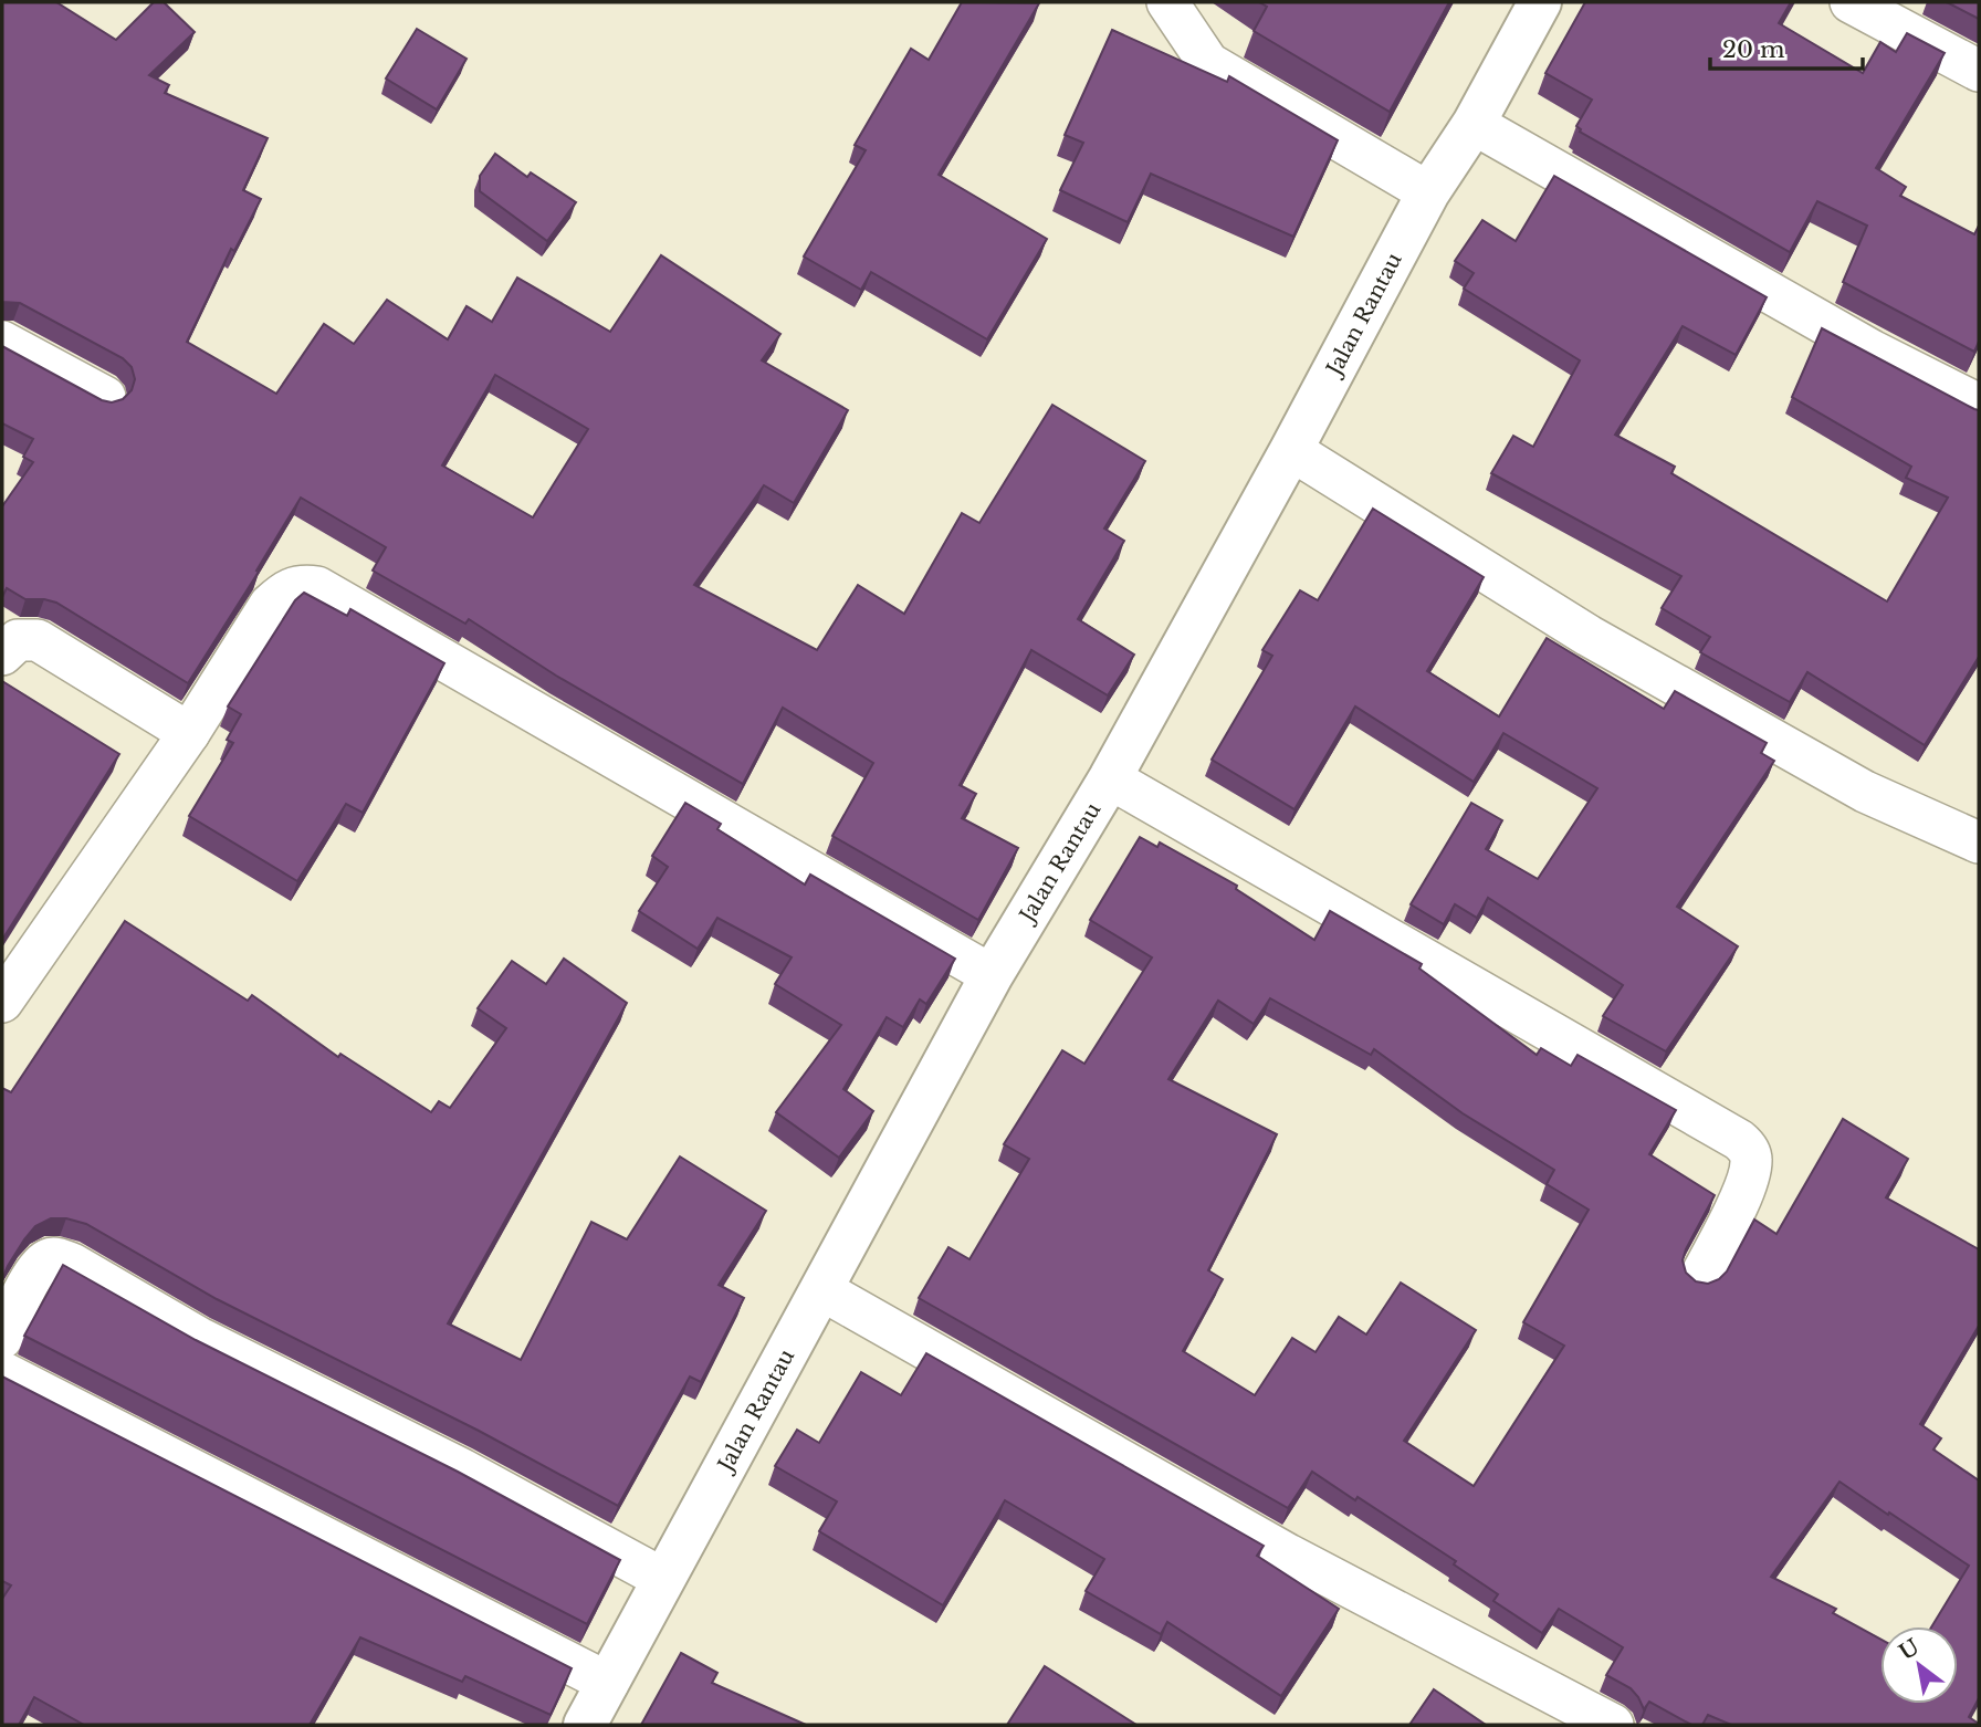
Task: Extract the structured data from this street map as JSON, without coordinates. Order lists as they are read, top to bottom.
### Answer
{
  "streets": {
    "main road": ["Jalan Rantau"]
  },
  "scale_bar": "20 m",
  "north": "top left"
}
